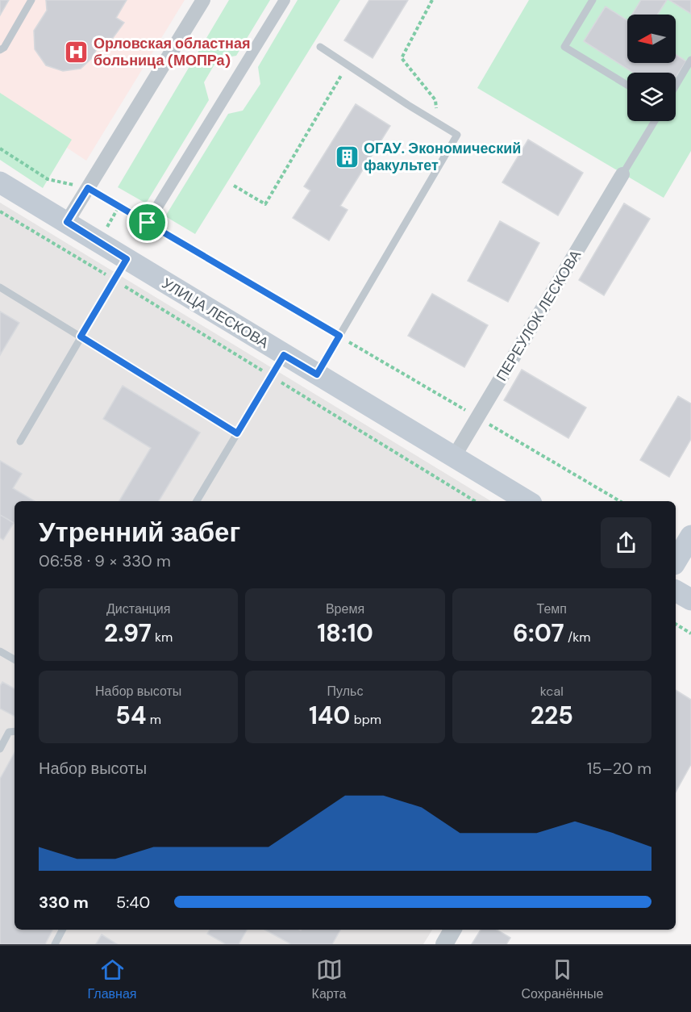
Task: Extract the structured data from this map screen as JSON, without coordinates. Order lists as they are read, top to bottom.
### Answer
{
  "streets": {
    "main road": ["УЛИЦА ЛЕСКОВА"],
    "street": ["ПЕРЕУЛОК ЛЕСКОВА"]
  },
  "crossings": [
    ["УЛИЦА ЛЕСКОВА", "ПЕРЕУЛОК ЛЕСКОВА"]
  ],
  "places": {
    "hospital": ["Орловская областная больница (МОПРа)"],
    "building": ["ОГАУ. Экономический факультет"]
  },
  "north": "left",
  "page": {
    "heading": ["Утренний забег", "06:58 · 9 × 330 m"],
    "stats": [
      ["Дистанция", "2.97 km"],
      ["Время", "18:10"],
      ["Темп", "6:07 /km"],
      ["Набор высоты", "54 m"],
      ["Пульс", "140 bpm"],
      ["kcal", "225"]
    ],
    "chart": ["Набор высоты", "15–20 m"],
    "list": [
      {
        "name": "330 m",
        "note": "5:40"
      }
    ],
    "tabs": ["Главная", "Карта", "Сохранённые"]
  }
}
